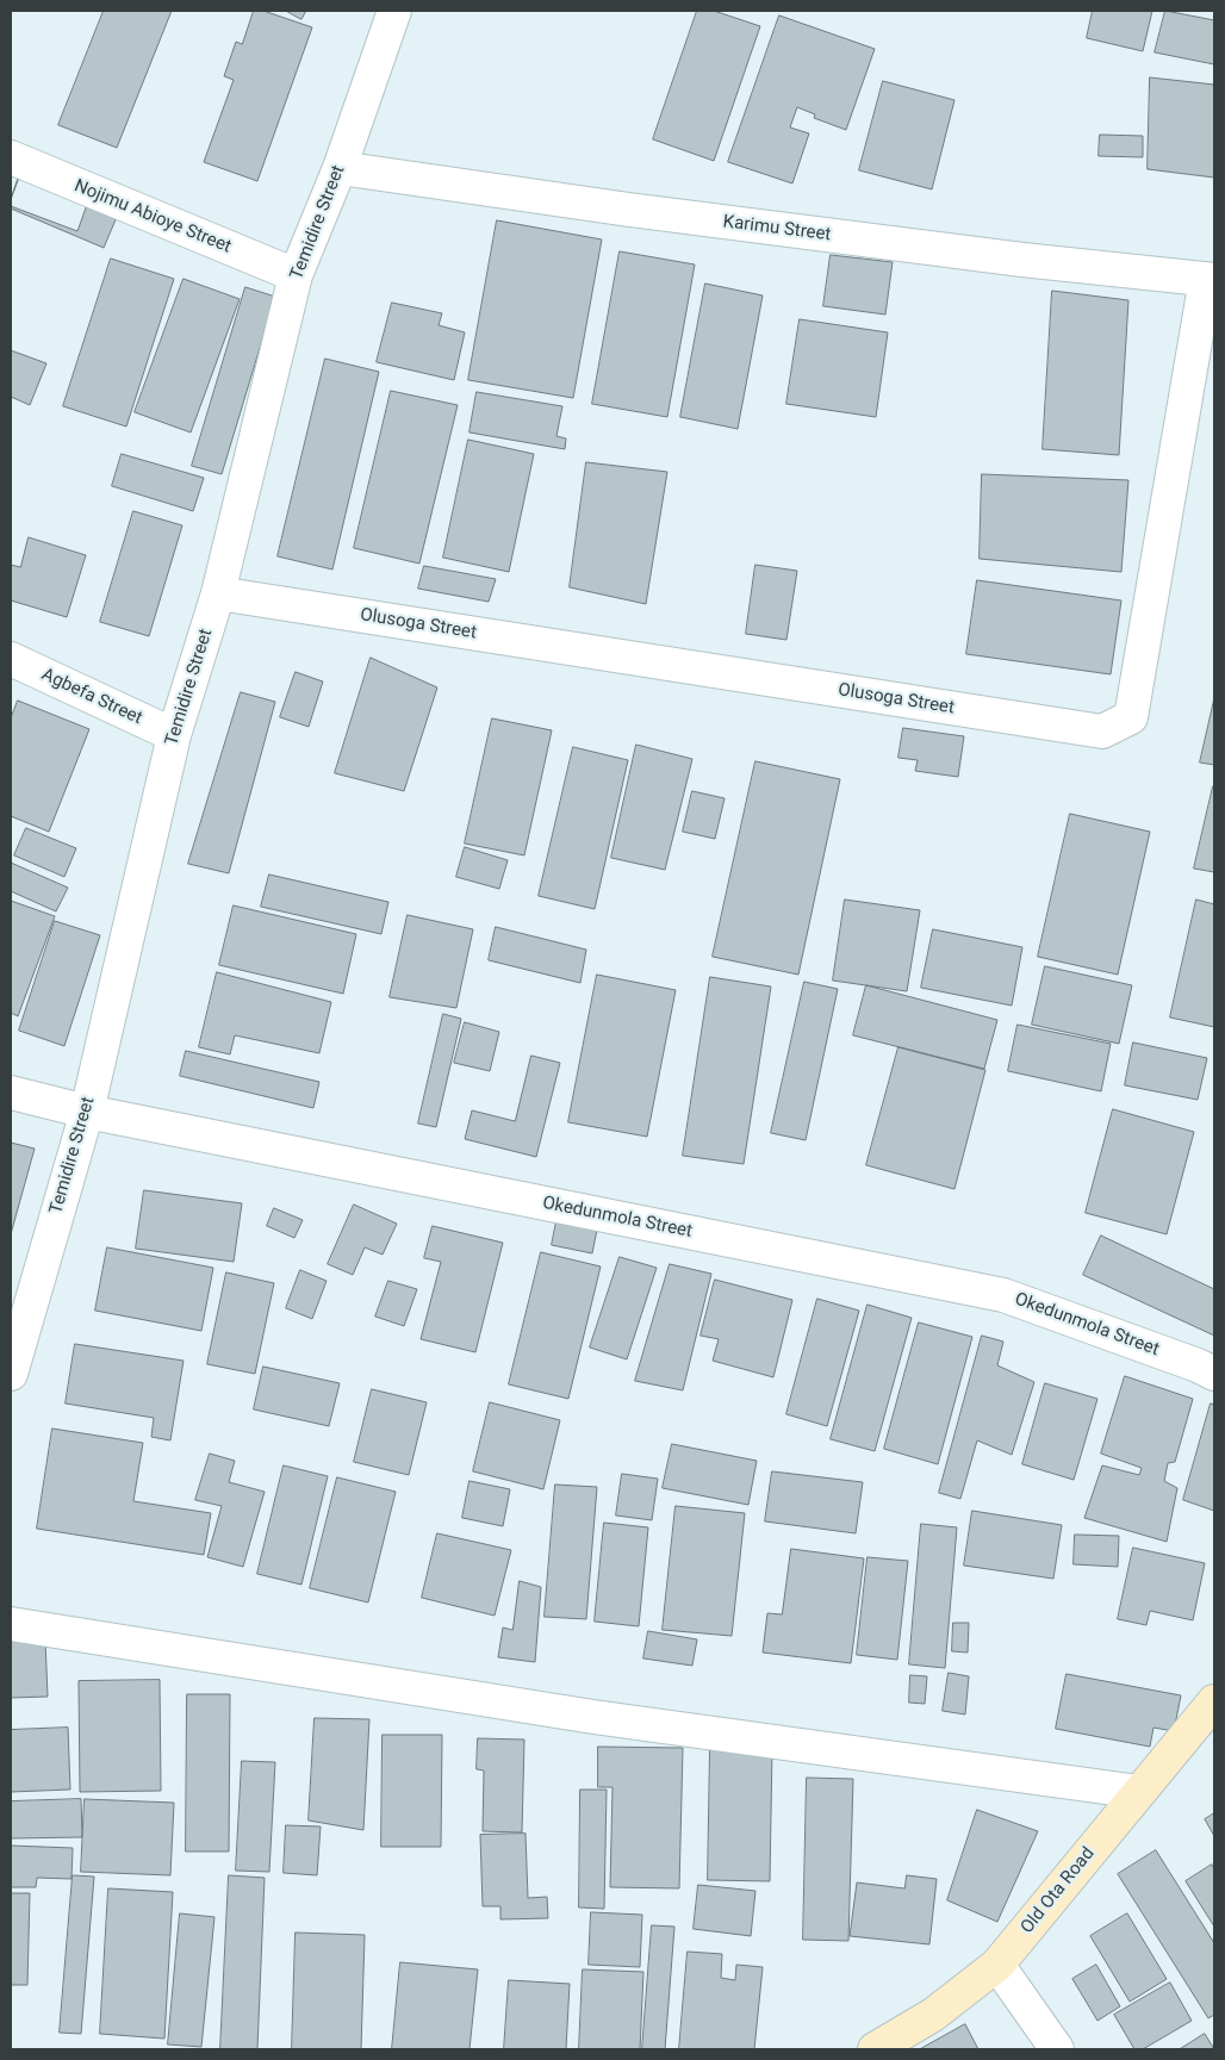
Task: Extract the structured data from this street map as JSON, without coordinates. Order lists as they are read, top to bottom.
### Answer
{
  "streets": {
    "street": [
      "Nojimu Abioye Street",
      "Temidire Street",
      "Karimu Street",
      "Olusoga Street",
      "Agbefa Street",
      "Okedunmola Street",
      "Old Ota Road"
    ]
  },
  "crossings": [
    ["Nojimu Abioye Street", "Temidire Street"],
    ["Temidire Street", "Karimu Street"],
    ["Temidire Street", "Olusoga Street"],
    ["Temidire Street", "Agbefa Street"],
    ["Temidire Street", "Okedunmola Street"],
    ["Karimu Street", "Olusoga Street"]
  ]
}
